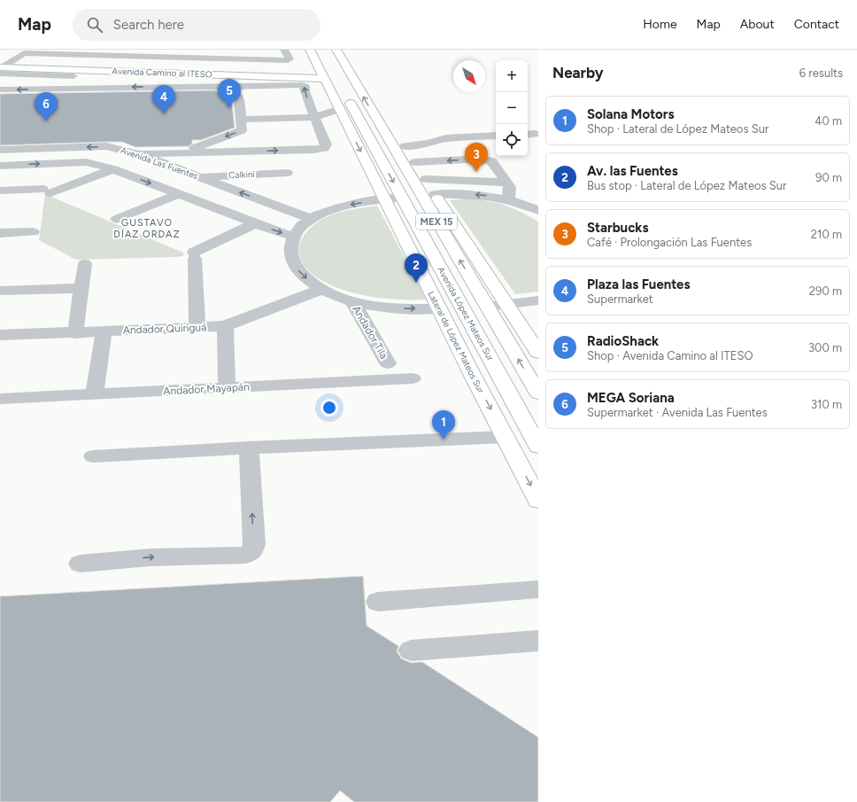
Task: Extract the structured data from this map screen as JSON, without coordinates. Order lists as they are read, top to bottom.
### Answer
{
  "streets": {
    "main road": [
      "Avenida Camino al ITESO",
      "MEX 15",
      "Avenida López Mateos Sur",
      "Lateral de López Mateos Sur"
    ],
    "street": [
      "Avenida Las Fuentes",
      "Calkiní",
      "Andador Quiriguá",
      "Andador Tila",
      "Andador Mayapán"
    ]
  },
  "crossings": [
    ["Avenida Camino al ITESO", "Lateral de López Mateos Sur"],
    ["Avenida Las Fuentes", "Calkiní"]
  ],
  "districts": ["GUSTAVO DÍAZ ORDAZ"],
  "north": "bottom right",
  "page": {
    "header": "Map",
    "search": "Search here",
    "nav": [
      "Home",
      "Map",
      "About",
      "Contact"
    ],
    "heading": ["Nearby", "6 results"],
    "map_buttons": ["+", "−"],
    "pins": [
      "5",
      "4",
      "6",
      "3",
      "2",
      "1"
    ],
    "list": [
      {
        "mark": "1",
        "name": "Solana Motors",
        "note": "Shop · Lateral de López Mateos Sur",
        "value": "40 m"
      },
      {
        "mark": "2",
        "name": "Av. las Fuentes",
        "note": "Bus stop · Lateral de López Mateos Sur",
        "value": "90 m"
      },
      {
        "mark": "3",
        "name": "Starbucks",
        "note": "Café · Prolongación Las Fuentes",
        "value": "210 m"
      },
      {
        "mark": "4",
        "name": "Plaza las Fuentes",
        "note": "Supermarket",
        "value": "290 m"
      },
      {
        "mark": "5",
        "name": "RadioShack",
        "note": "Shop · Avenida Camino al ITESO",
        "value": "300 m"
      },
      {
        "mark": "6",
        "name": "MEGA Soriana",
        "note": "Supermarket · Avenida Las Fuentes",
        "value": "310 m"
      }
    ]
  }
}
